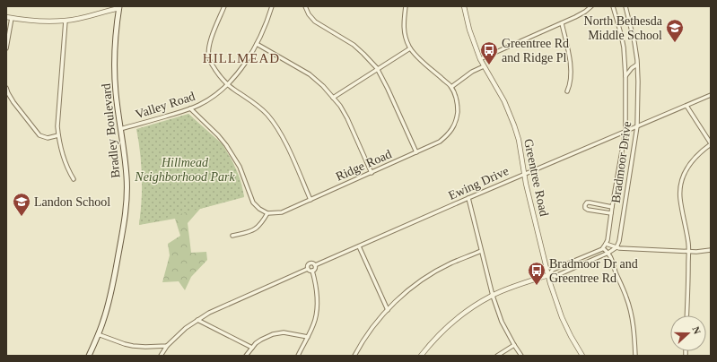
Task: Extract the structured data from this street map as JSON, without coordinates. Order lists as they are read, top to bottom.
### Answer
{
  "streets": {
    "main road": ["Bradley Boulevard"],
    "street": [
      "Valley Road",
      "Bradmoor Drive",
      "Ridge Road",
      "Greentree Road",
      "Ewing Drive"
    ]
  },
  "crossings": [
    ["Valley Road", "Bradley Boulevard"],
    ["Bradmoor Drive", "Ewing Drive"],
    ["Greentree Road", "Ewing Drive"]
  ],
  "districts": ["HILLMEAD"],
  "parks": ["Hillmead Neighborhood Park"],
  "places": {
    "school or university": ["North Bethesda Middle School", "Landon School"],
    "bus stop": ["Greentree Rd and Ridge Pl", "Bradmoor Dr and Greentree Rd"]
  },
  "north": "right"
}
